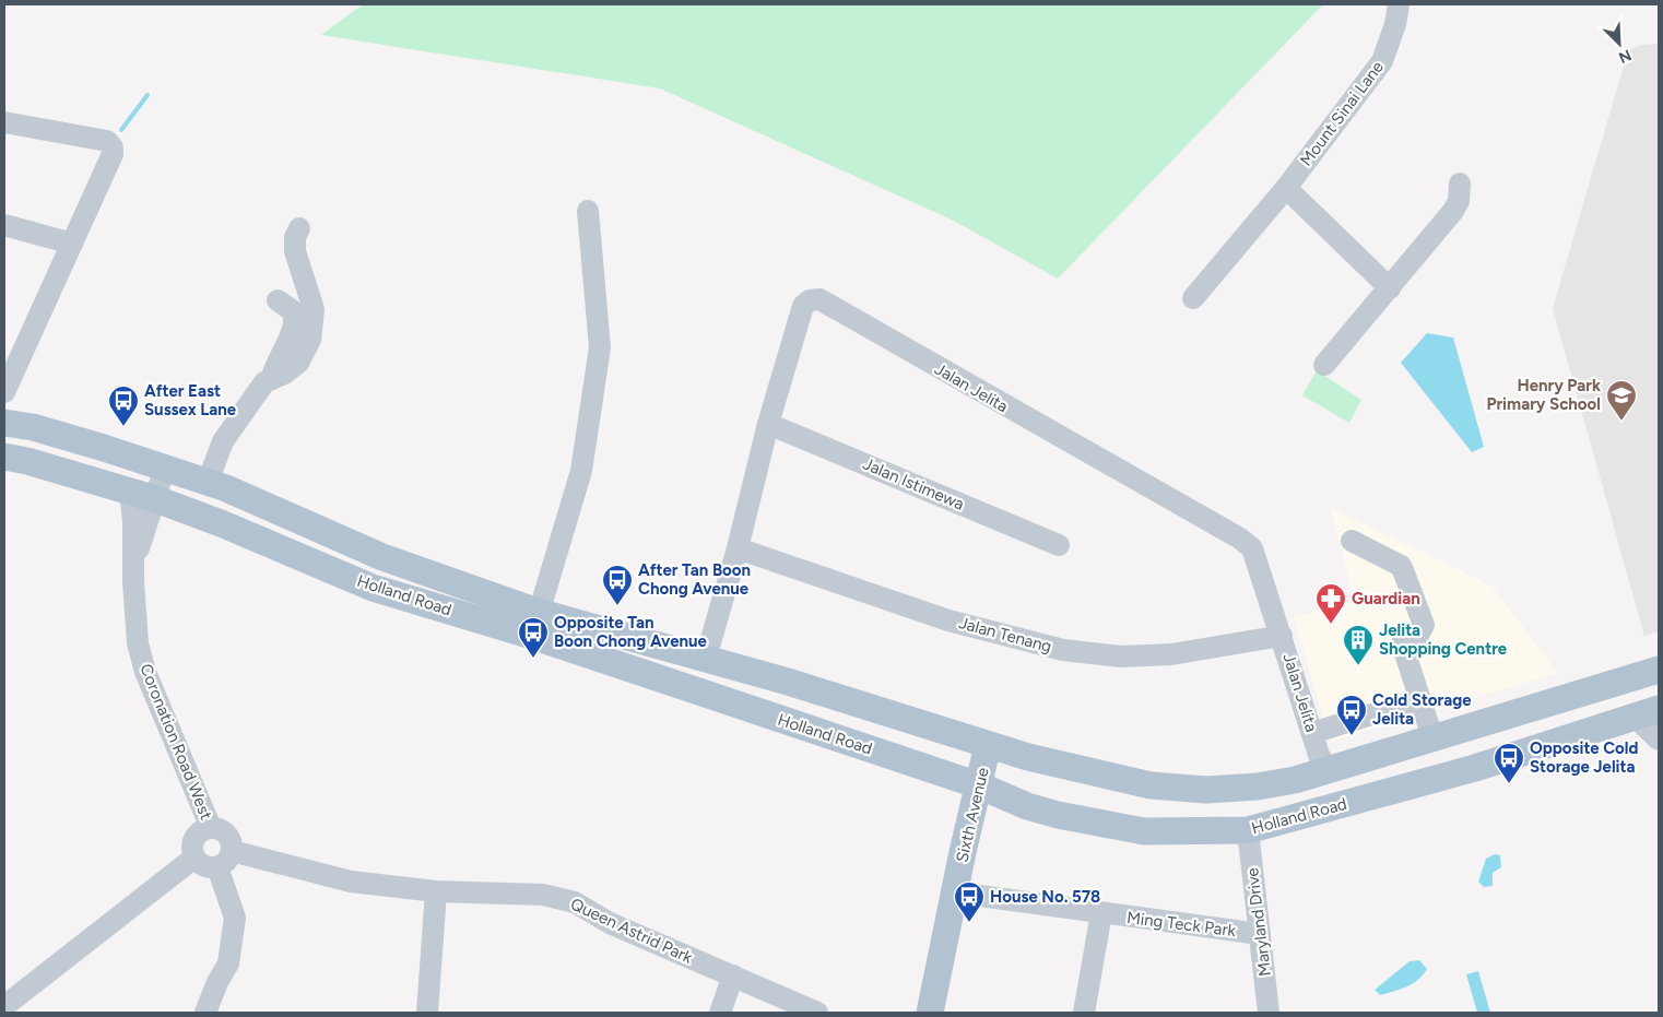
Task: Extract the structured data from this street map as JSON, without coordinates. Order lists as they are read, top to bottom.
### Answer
{
  "streets": {
    "main road": ["Holland Road", "Sixth Avenue"],
    "street": [
      "Mount Sinai Lane",
      "Jalan Jelita",
      "Jalan Istimewa",
      "Jalan Tenang",
      "Coronation Road West",
      "Maryland Drive",
      "Ming Teck Park",
      "Queen Astrid Park"
    ]
  },
  "crossings": [
    ["Jalan Jelita", "Jalan Istimewa"],
    ["Jalan Jelita", "Holland Road"],
    ["Jalan Jelita", "Jalan Tenang"],
    ["Holland Road", "Coronation Road West"],
    ["Holland Road", "Sixth Avenue"],
    ["Holland Road", "Maryland Drive"],
    ["Coronation Road West", "Queen Astrid Park"],
    ["Sixth Avenue", "Ming Teck Park"],
    ["Maryland Drive", "Ming Teck Park"]
  ],
  "places": {
    "school or university": ["Henry Park Primary School"],
    "bus stop": [
      "After East Sussex Lane",
      "After Tan Boon Chong Avenue",
      "Opposite Tan Boon Chong Avenue",
      "Cold Storage Jelita",
      "Opposite Cold Storage Jelita",
      "House No. 578"
    ],
    "pharmacy": ["Guardian"],
    "building": ["Jelita Shopping Centre"]
  },
  "north": "bottom right"
}
